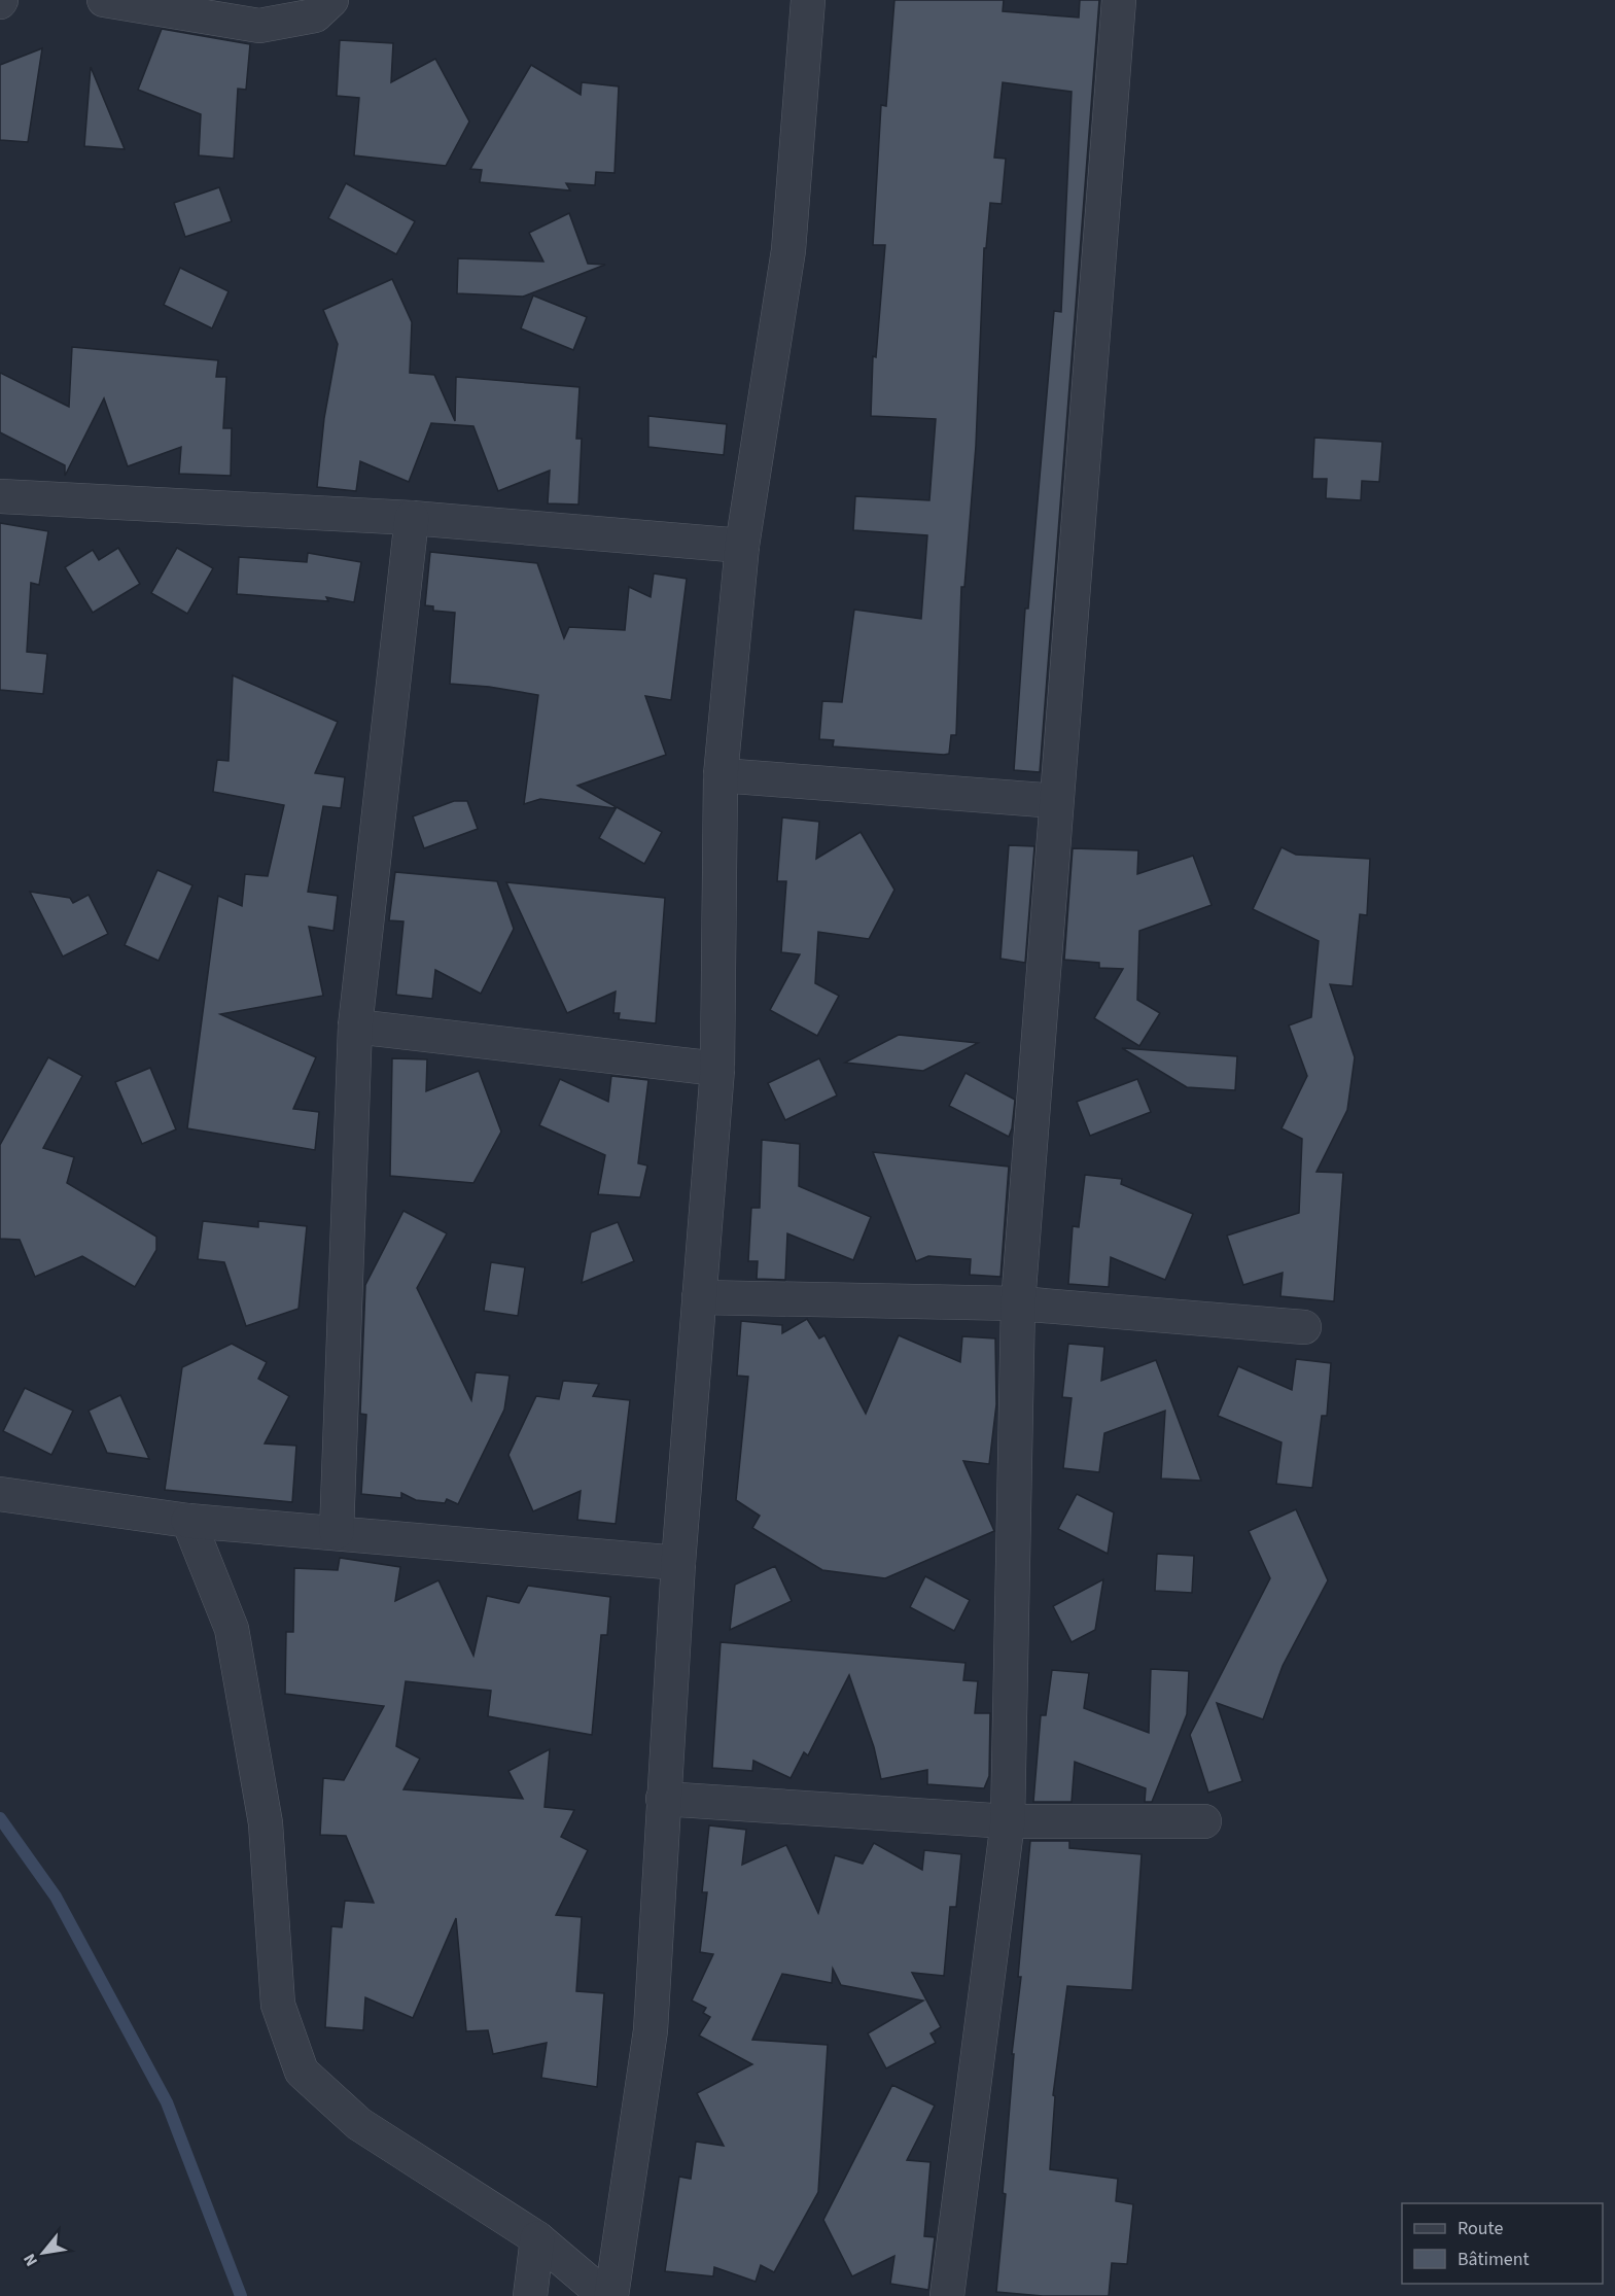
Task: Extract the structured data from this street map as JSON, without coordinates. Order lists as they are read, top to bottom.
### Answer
{
  "legend": ["Route", "Bâtiment"],
  "north": "bottom left"
}
